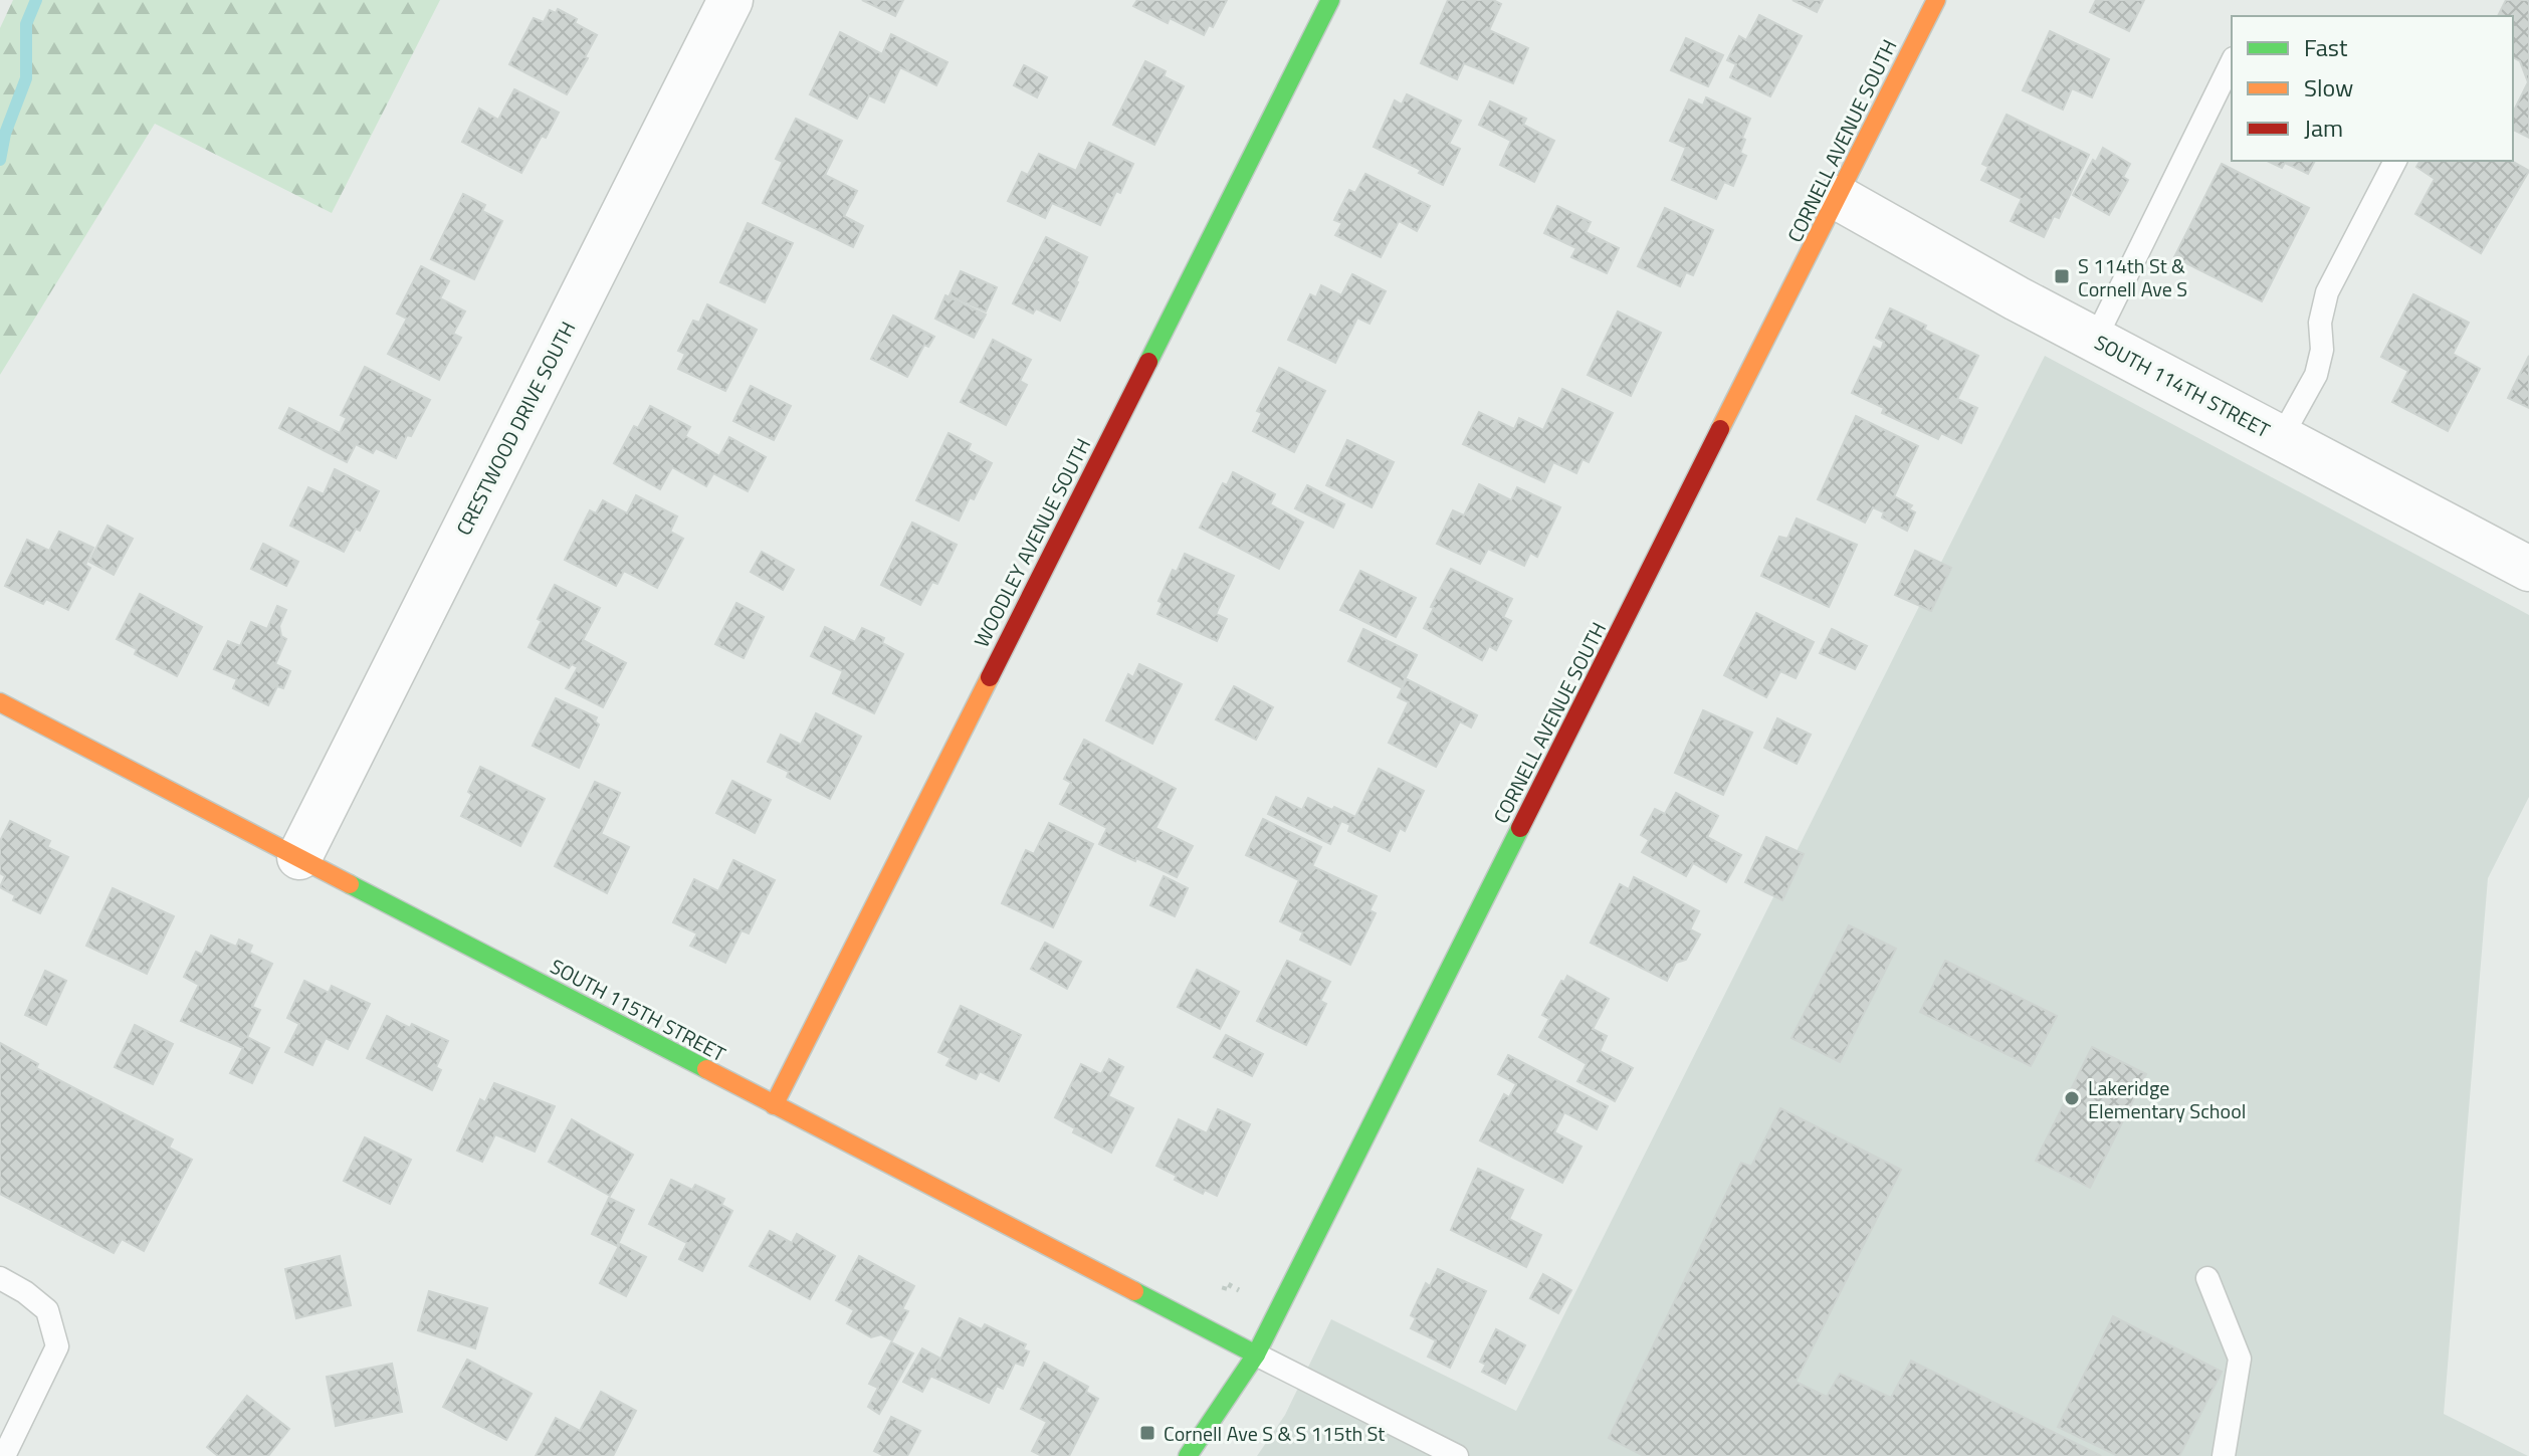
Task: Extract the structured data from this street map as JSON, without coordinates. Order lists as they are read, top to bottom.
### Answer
{
  "streets": {
    "street": [
      "CORNELL AVENUE SOUTH",
      "SOUTH 114TH STREET",
      "CRESTWOOD DRIVE SOUTH",
      "WOODLEY AVENUE SOUTH",
      "SOUTH 115TH STREET"
    ]
  },
  "crossings": [
    ["CORNELL AVENUE SOUTH", "SOUTH 114TH STREET"],
    ["CORNELL AVENUE SOUTH", "SOUTH 115TH STREET"],
    ["CRESTWOOD DRIVE SOUTH", "SOUTH 115TH STREET"],
    ["WOODLEY AVENUE SOUTH", "SOUTH 115TH STREET"]
  ],
  "places": {
    "transit": ["S 114th St & Cornell Ave S", "Cornell Ave S & S 115th St"],
    "other": ["Lakeridge Elementary School"]
  },
  "legend": ["Fast", "Slow", "Jam"]
}
